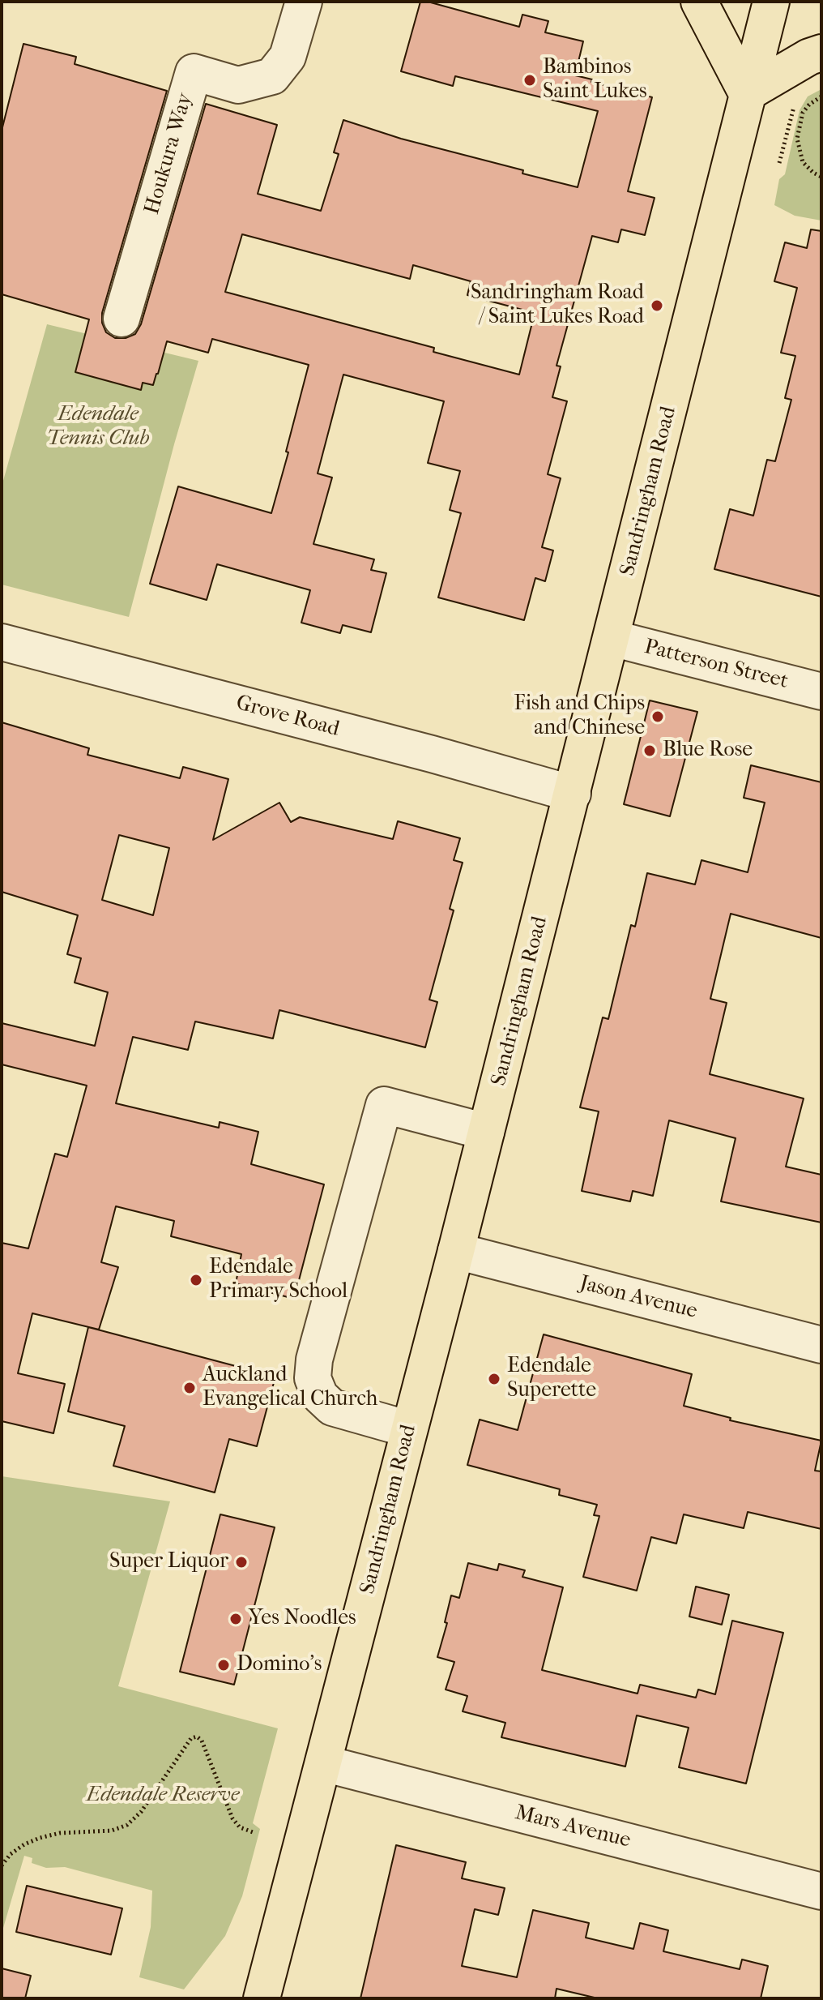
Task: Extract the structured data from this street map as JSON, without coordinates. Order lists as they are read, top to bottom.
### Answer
{
  "streets": {
    "main road": ["Sandringham Road"],
    "street": [
      "Houkura Way",
      "Patterson Street",
      "Grove Road",
      "Jason Avenue",
      "Mars Avenue"
    ]
  },
  "crossings": [
    ["Sandringham Road", "Patterson Street"],
    ["Sandringham Road", "Grove Road"],
    ["Sandringham Road", "Jason Avenue"],
    ["Sandringham Road", "Mars Avenue"]
  ],
  "parks": ["Edendale Tennis Club", "Edendale Reserve"],
  "places": [
    "Bambinos Saint Lukes",
    "Sandringham Road / Saint Lukes Road",
    "Fish and Chips and Chinese",
    "Blue Rose",
    "Edendale Primary School",
    "Edendale Superette",
    "Auckland Evangelical Church",
    "Super Liquor",
    "Yes Noodles",
    "Domino's"
  ]
}
